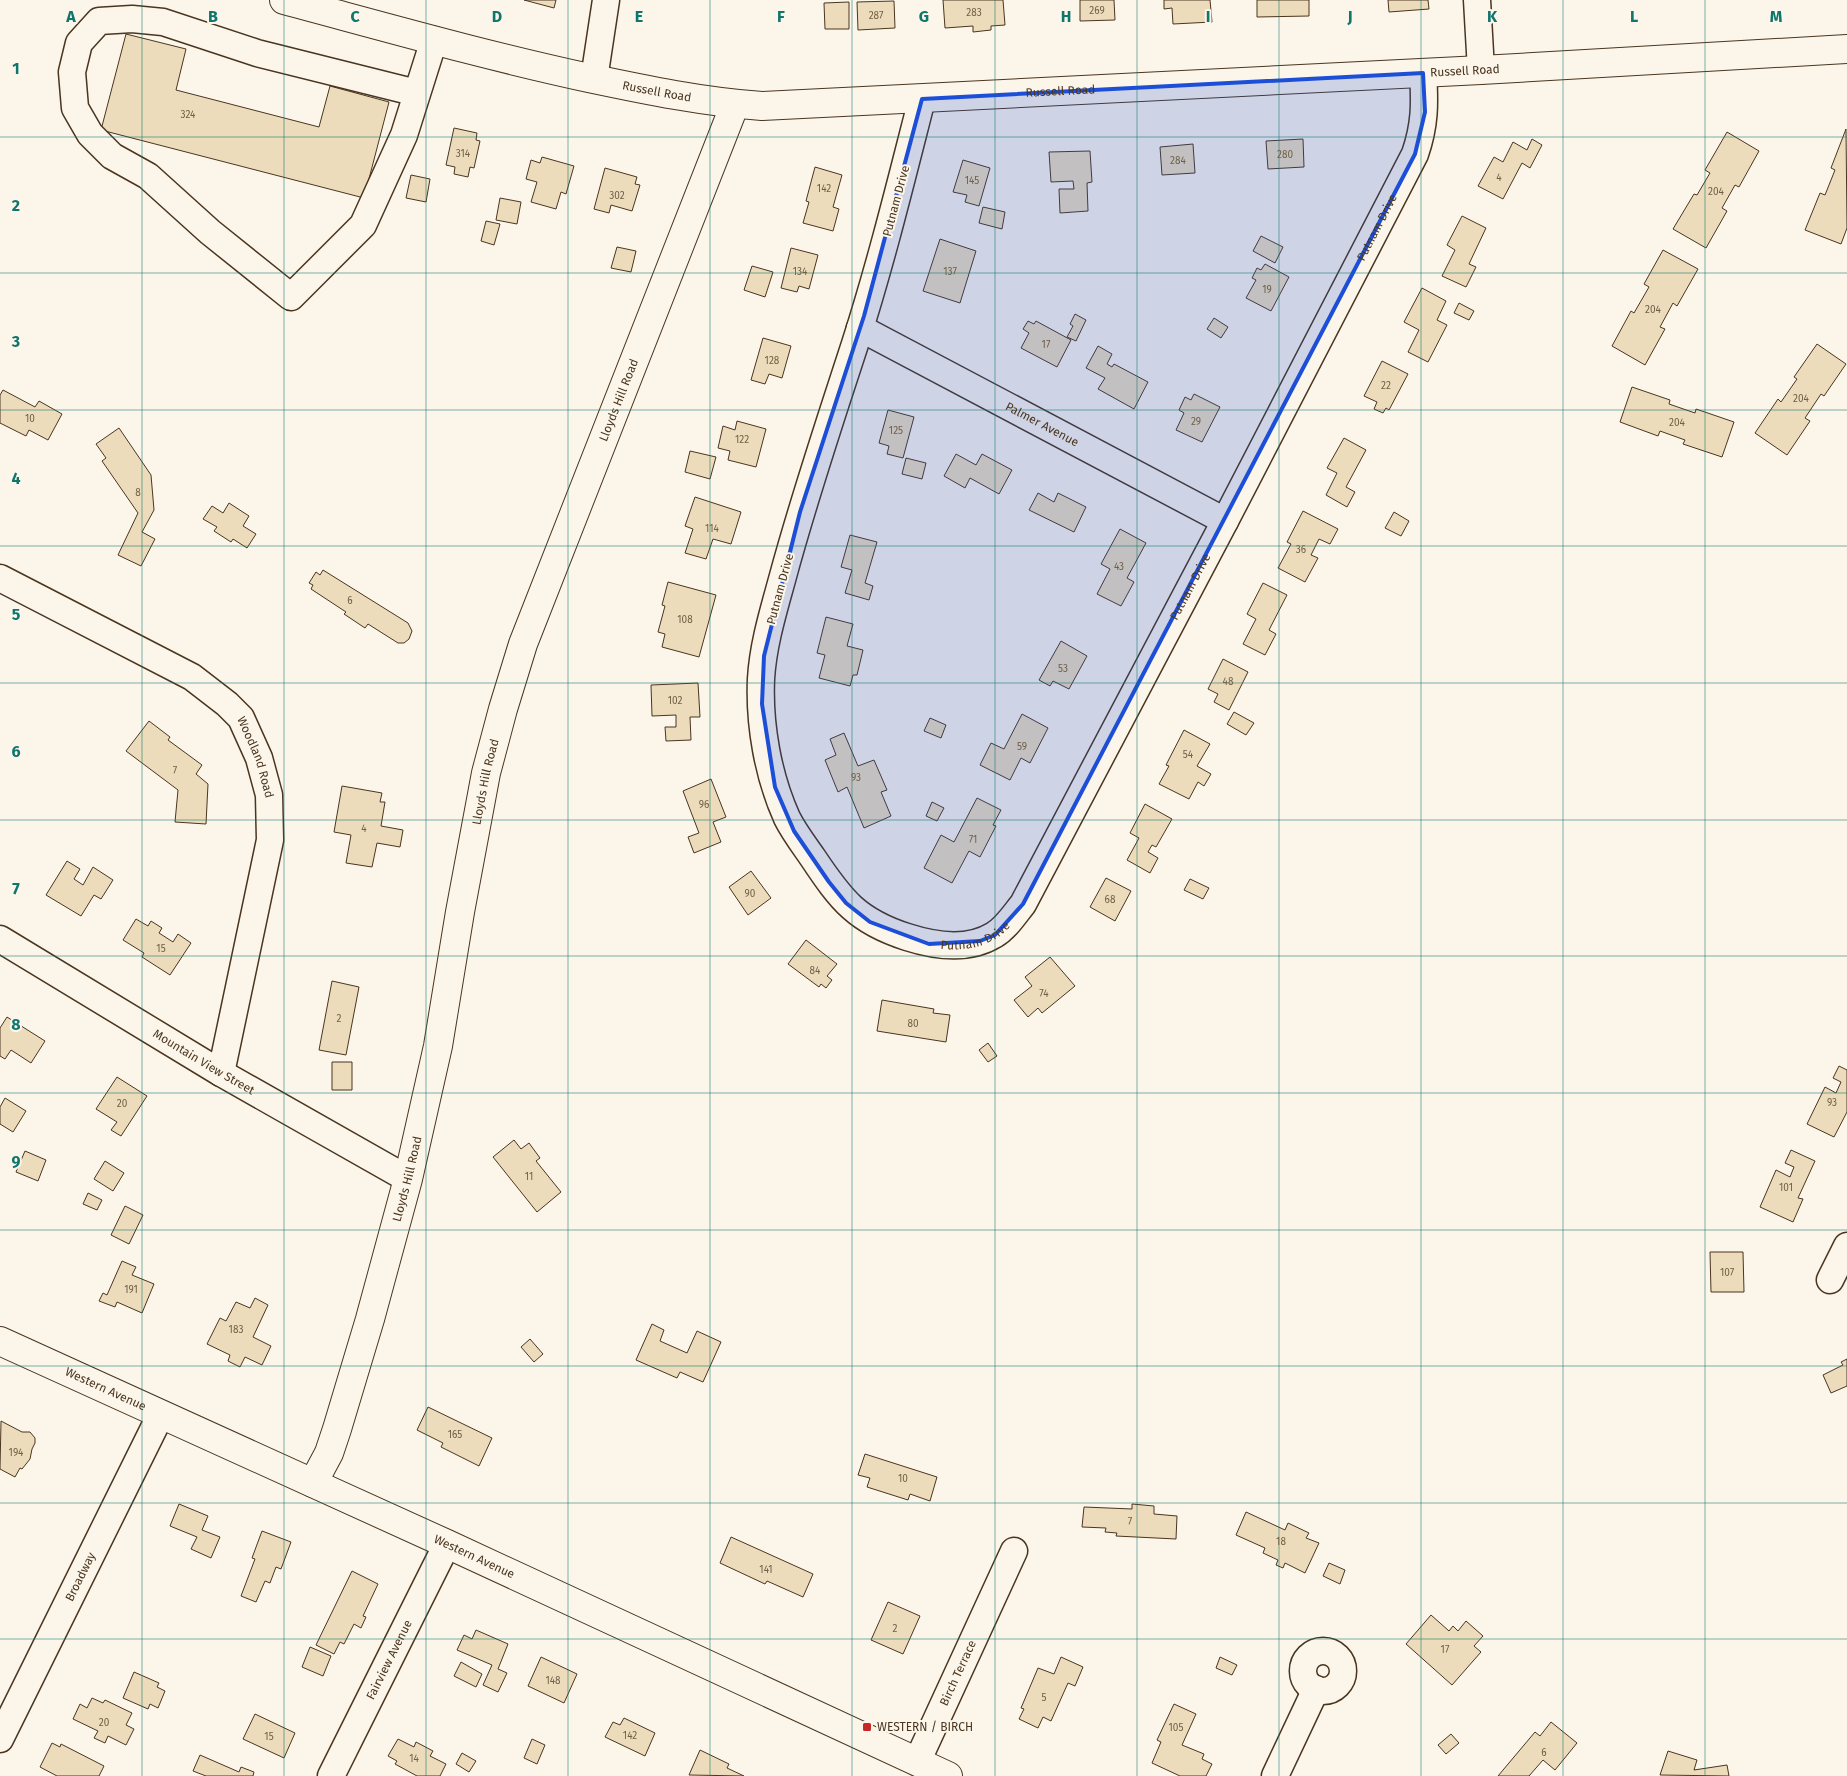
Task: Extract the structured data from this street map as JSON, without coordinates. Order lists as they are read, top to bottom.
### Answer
{
  "streets": {
    "main road": ["Russell Road", "Lloyds Hill Road", "Western Avenue"],
    "street": [
      "Putnam Drive",
      "Palmer Avenue",
      "Woodland Road",
      "Mountain View Street",
      "Broadway",
      "Fairview Avenue",
      "Birch Terrace"
    ]
  },
  "crossings": [
    ["Russell Road", "Putnam Drive"],
    ["Russell Road", "Lloyds Hill Road"],
    ["Putnam Drive", "Palmer Avenue"],
    ["Lloyds Hill Road", "Mountain View Street"],
    ["Lloyds Hill Road", "Western Avenue"],
    ["Woodland Road", "Mountain View Street"],
    ["Western Avenue", "Broadway"],
    ["Western Avenue", "Fairview Avenue"],
    ["Western Avenue", "Birch Terrace"]
  ],
  "places": {
    "transit": ["WESTERN / BIRCH"]
  },
  "house_numbers": [
    "269",
    "283",
    "287",
    "324",
    "314",
    "280",
    "284",
    "4",
    "145",
    "142",
    "204",
    "302",
    "134",
    "137",
    "19",
    "204",
    "17",
    "128",
    "22",
    "204",
    "10",
    "29",
    "204",
    "125",
    "122",
    "8",
    "114",
    "36",
    "43",
    "6",
    "108",
    "53",
    "48",
    "102",
    "59",
    "54",
    "7",
    "93",
    "96",
    "4",
    "71",
    "90",
    "68",
    "15",
    "84",
    "74",
    "2",
    "80",
    "93",
    "20",
    "11",
    "101",
    "107",
    "191",
    "183",
    "165",
    "194",
    "10",
    "7",
    "18",
    "141",
    "2",
    "17",
    "148",
    "5",
    "20",
    "105",
    "142",
    "15",
    "6",
    "14"
  ],
  "grid": {
    "columns": [
      "A",
      "B",
      "C",
      "D",
      "E",
      "F",
      "G",
      "H",
      "I",
      "J",
      "K",
      "L",
      "M"
    ],
    "rows": [
      "1",
      "2",
      "3",
      "4",
      "5",
      "6",
      "7",
      "8",
      "9"
    ]
  }
}
